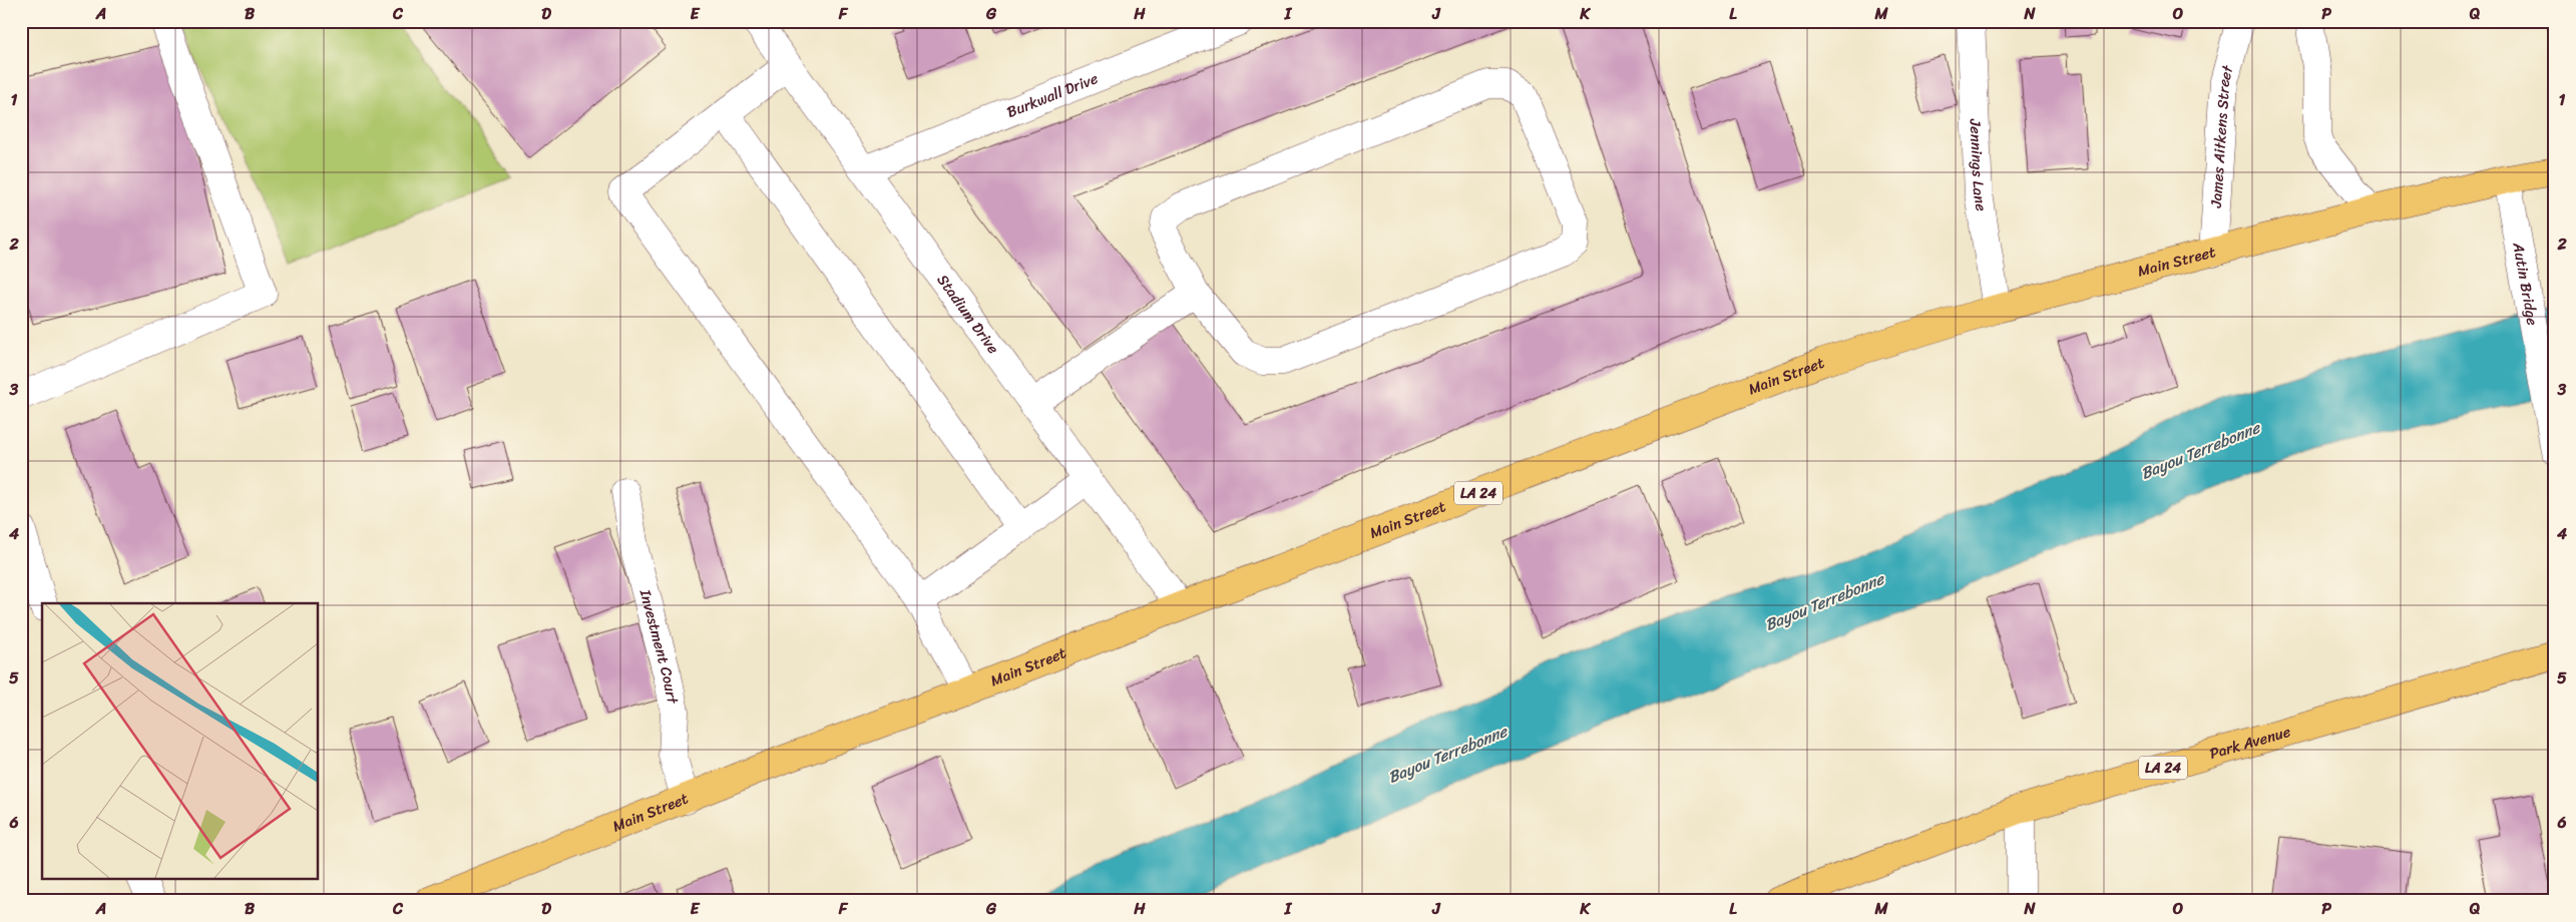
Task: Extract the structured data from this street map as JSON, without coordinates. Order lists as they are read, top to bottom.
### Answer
{
  "streets": {
    "main road": ["Main Street", "LA 24", "Park Avenue"],
    "street": [
      "Burkwall Drive",
      "James Aitkens Street",
      "Jennings Lane",
      "Autin Bridge",
      "Stadium Drive",
      "Investment Court"
    ]
  },
  "crossings": [
    ["Burkwall Drive", "Stadium Drive"],
    ["James Aitkens Street", "Main Street"],
    ["Jennings Lane", "Main Street"],
    ["Main Street", "Autin Bridge"],
    ["Main Street", "Stadium Drive"],
    ["Main Street", "Investment Court"]
  ],
  "water": ["Bayou Terrebonne"],
  "grid": {
    "columns": [
      "A",
      "B",
      "C",
      "D",
      "E",
      "F",
      "G",
      "H",
      "I",
      "J",
      "K",
      "L",
      "M",
      "N",
      "O",
      "P",
      "Q"
    ],
    "rows": [
      "1",
      "2",
      "3",
      "4",
      "5",
      "6"
    ]
  }
}
